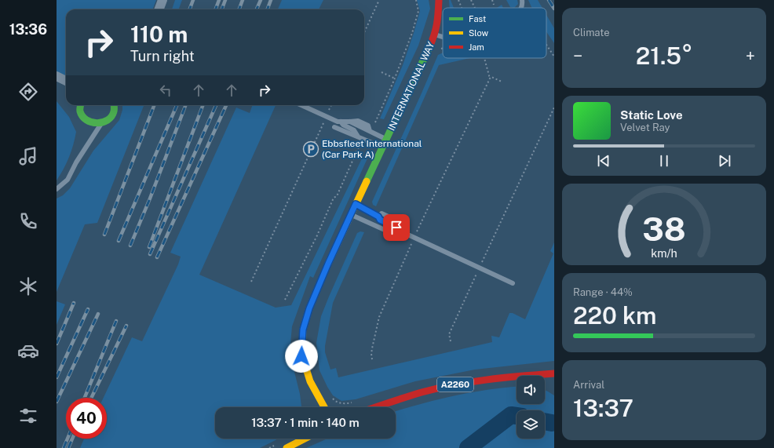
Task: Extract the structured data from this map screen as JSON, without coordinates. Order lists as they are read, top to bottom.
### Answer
{
  "streets": {
    "street": ["INTERNATIONAL WAY", "A2260"]
  },
  "places": {
    "parking": ["Ebbsfleet International (Car Park A)"]
  },
  "legend": ["Fast", "Slow", "Jam"],
  "page": {
    "tabs": "13:36",
    "tile": [
      "Climate",
      ["Range · 44%", "220 km"],
      ["Arrival", "13:37"]
    ],
    "turn": ["110 m", "Turn right"],
    "heat": ["−", "21.5°", "+"],
    "song": ["Static Love", "Velvet Ray"],
    "limit": "40",
    "trip": "13:37 · 1 min · 140 m",
    "gauge": ["38", "km/h"]
  }
}
